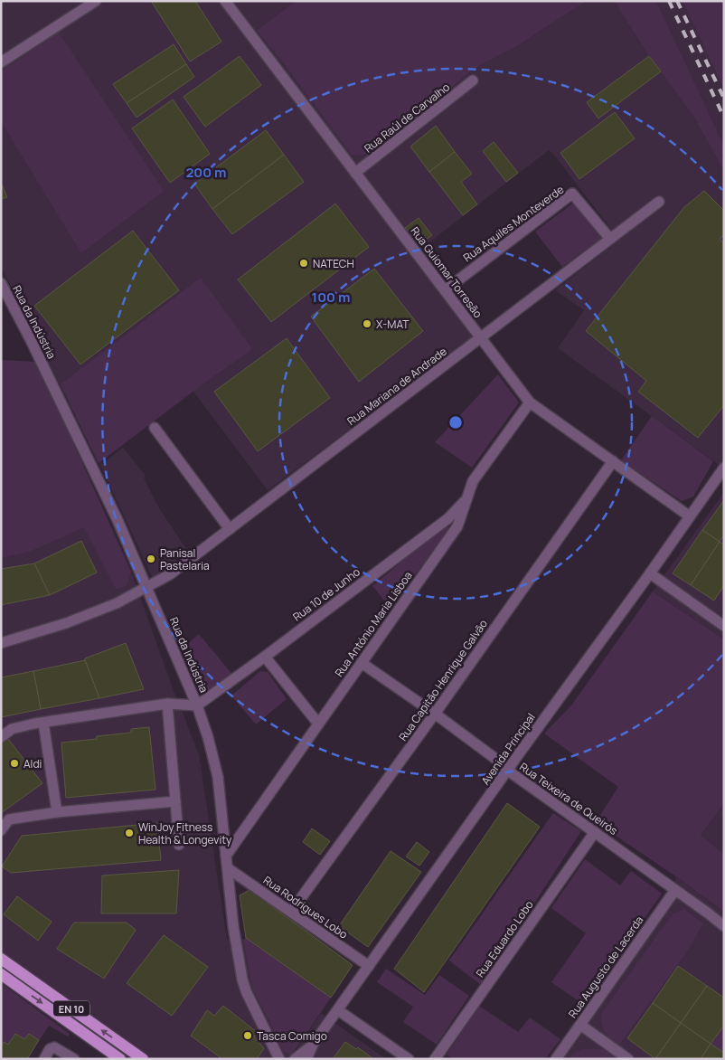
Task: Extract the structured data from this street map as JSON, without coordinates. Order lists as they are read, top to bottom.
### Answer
{
  "streets": {
    "main road": ["EN 10"],
    "street": [
      "Rua Raúl de Carvalho",
      "Rua Aquiles Monteverde",
      "Rua Guiomar Torresão",
      "Rua da Indústria",
      "Rua Mariana de Andrade",
      "Rua 10 de Junho",
      "Rua António Maria Lisboa",
      "Rua Capitão Henrique Galvão",
      "Avenida Principal",
      "Rua Teixeira de Queirós",
      "Rua Rodrigues Lobo",
      "Rua Eduardo Lobo",
      "Rua Augusto de Lacerda"
    ]
  },
  "crossings": [
    ["Rua Raúl de Carvalho", "Rua Guiomar Torresão"],
    ["Rua Aquiles Monteverde", "Rua Guiomar Torresão"],
    ["Rua Aquiles Monteverde", "Rua Mariana de Andrade"],
    ["Rua Guiomar Torresão", "Rua Mariana de Andrade"],
    ["Rua Guiomar Torresão", "Rua António Maria Lisboa"],
    ["Rua Guiomar Torresão", "Rua Capitão Henrique Galvão"],
    ["Rua Guiomar Torresão", "Avenida Principal"],
    ["Rua da Indústria", "Rua Mariana de Andrade"],
    ["Rua da Indústria", "Rua 10 de Junho"],
    ["Rua da Indústria", "Rua António Maria Lisboa"],
    ["Rua da Indústria", "Rua Rodrigues Lobo"],
    ["Rua 10 de Junho", "Rua António Maria Lisboa"],
    ["Rua António Maria Lisboa", "Rua Teixeira de Queirós"],
    ["Rua Capitão Henrique Galvão", "Rua Teixeira de Queirós"],
    ["Rua Capitão Henrique Galvão", "Rua Rodrigues Lobo"],
    ["Avenida Principal", "Rua Teixeira de Queirós"],
    ["Avenida Principal", "Rua Rodrigues Lobo"],
    ["Rua Teixeira de Queirós", "Rua Eduardo Lobo"],
    ["Rua Teixeira de Queirós", "Rua Augusto de Lacerda"]
  ],
  "places": [
    "NATECH",
    "X-MAT",
    "Panisal Pastelaria",
    "Aldi",
    "WinJoy Fitness Health & Longevity",
    "Tasca Comigo"
  ],
  "rings": ["200 m", "100 m"]
}
